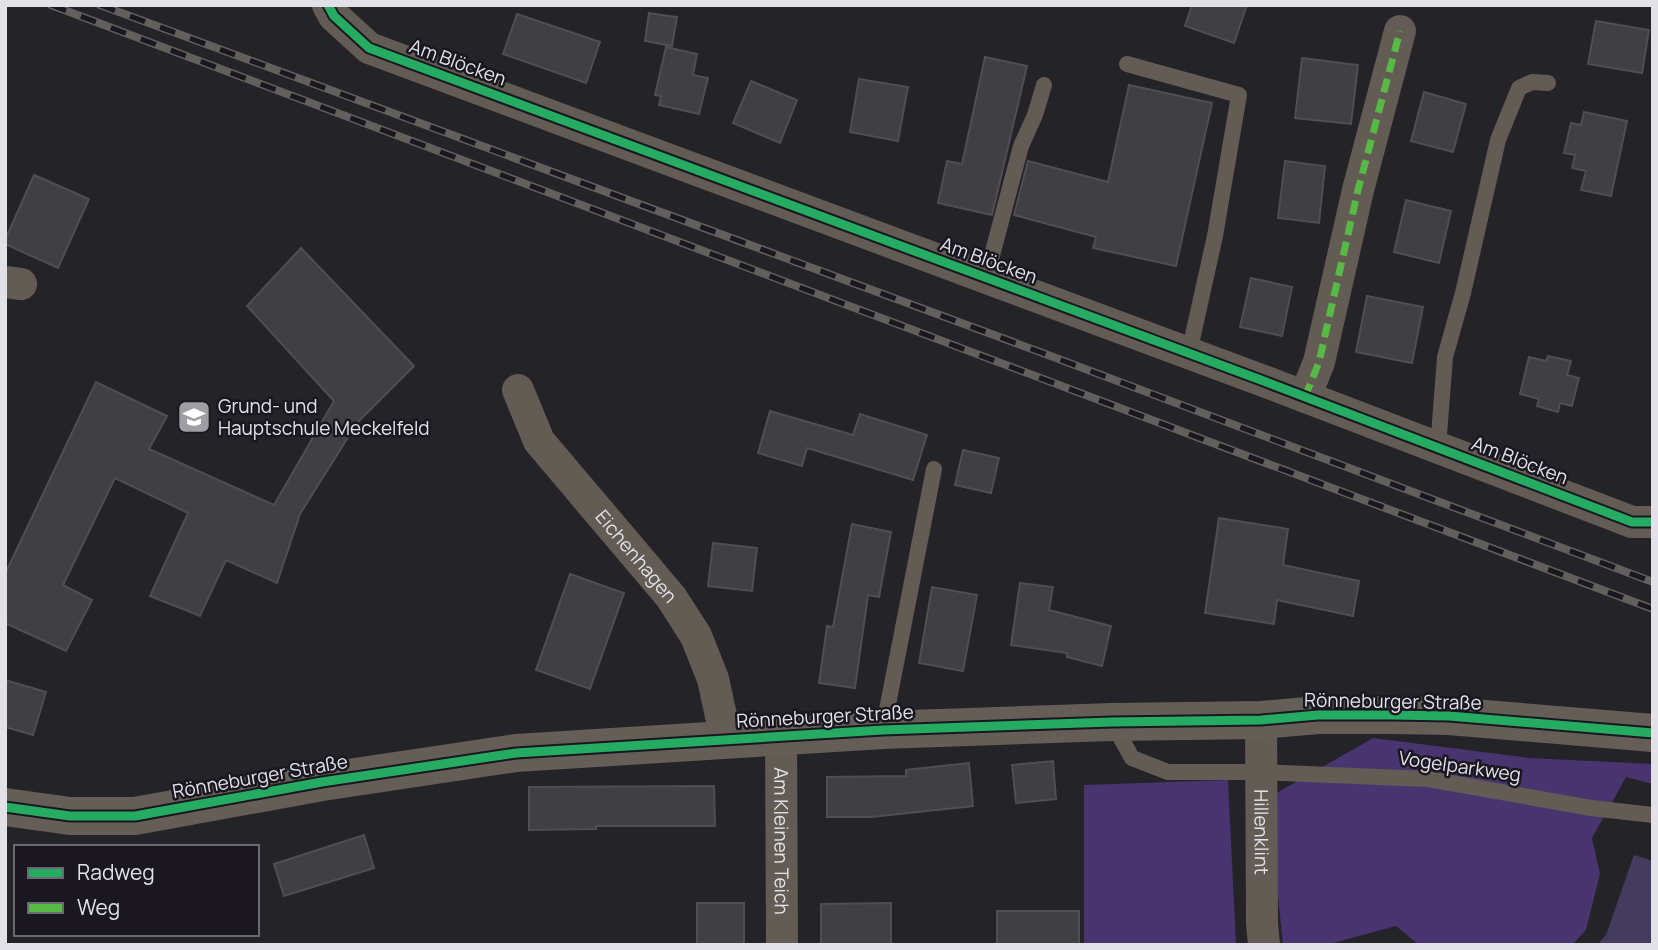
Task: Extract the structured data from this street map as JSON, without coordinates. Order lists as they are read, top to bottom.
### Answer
{
  "streets": {
    "street": [
      "Am Blöcken",
      "Eichenhagen",
      "Rönneburger Straße",
      "Hillenklint",
      "Am Kleinen Teich"
    ],
    "lane": ["Vogelparkweg"]
  },
  "crossings": [
    ["Eichenhagen", "Rönneburger Straße"],
    ["Rönneburger Straße", "Vogelparkweg"],
    ["Rönneburger Straße", "Hillenklint"],
    ["Rönneburger Straße", "Am Kleinen Teich"],
    ["Vogelparkweg", "Hillenklint"]
  ],
  "places": {
    "school or university": ["Grund- und Hauptschule Meckelfeld"]
  },
  "legend": ["Radweg", "Weg"]
}
